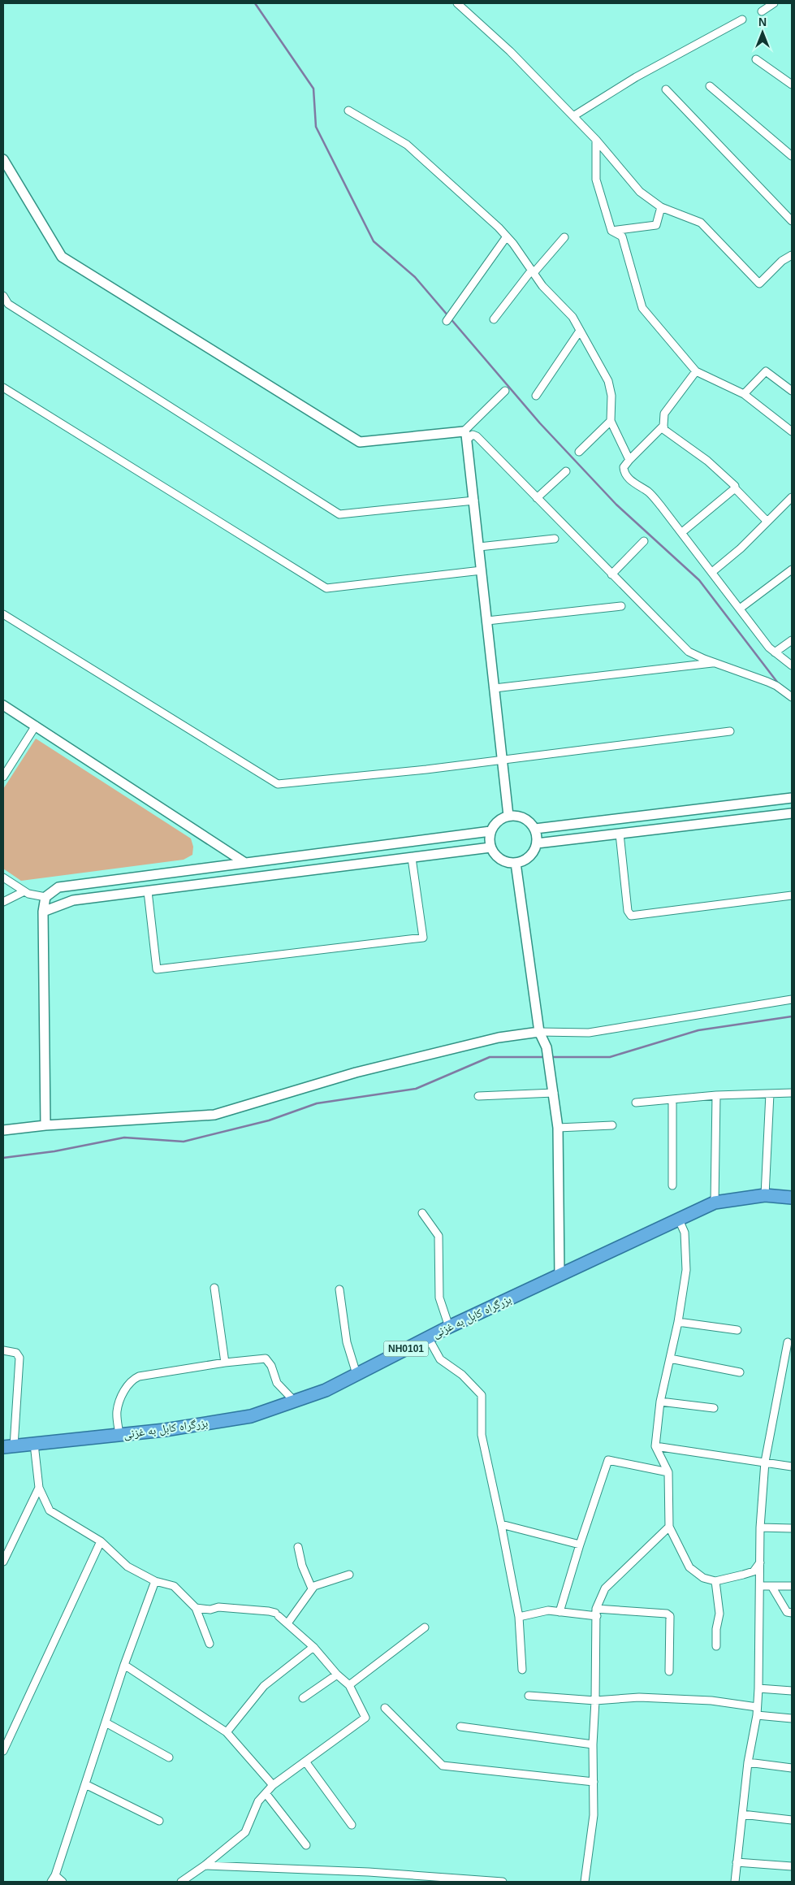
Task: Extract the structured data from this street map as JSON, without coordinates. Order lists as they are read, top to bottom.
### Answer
{
  "streets": {
    "highway": ["بزرگراه کابل به غزنی", "NH0101"]
  },
  "north": "top"
}
